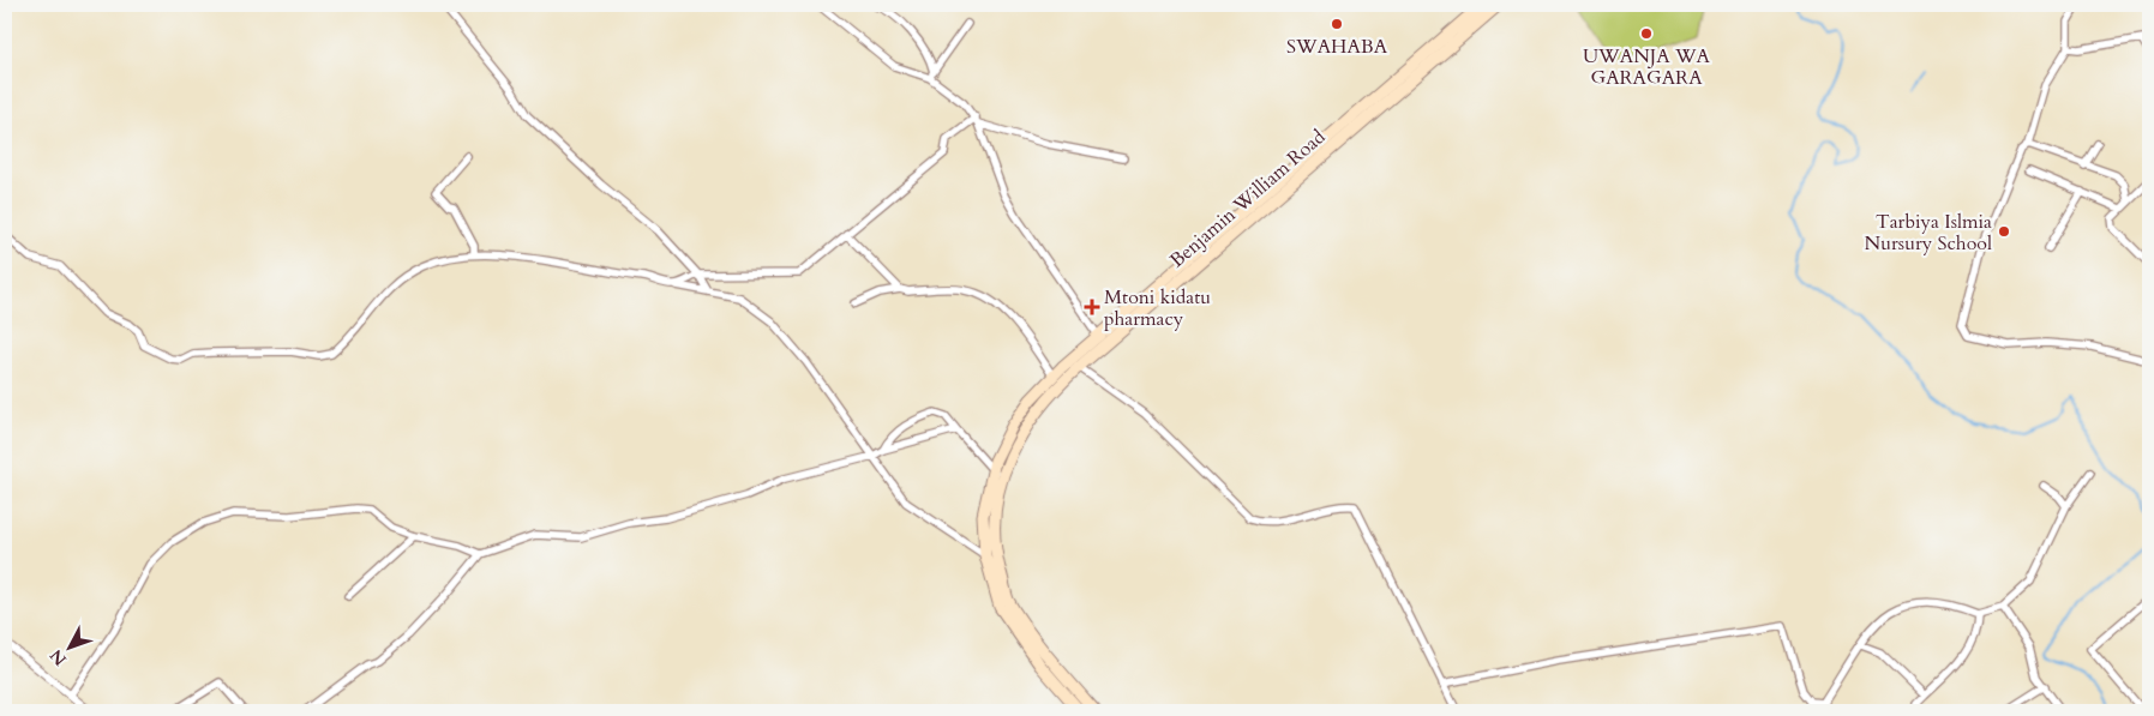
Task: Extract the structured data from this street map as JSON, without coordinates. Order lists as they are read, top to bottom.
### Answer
{
  "streets": {
    "main road": ["Benjamin William Road"]
  },
  "places": {
    "other": ["SWAHABA", "UWANJA WA GARAGARA", "Tarbiya Islmia Nursury School"],
    "health": ["Mtoni kidatu pharmacy"]
  },
  "north": "bottom left"
}
